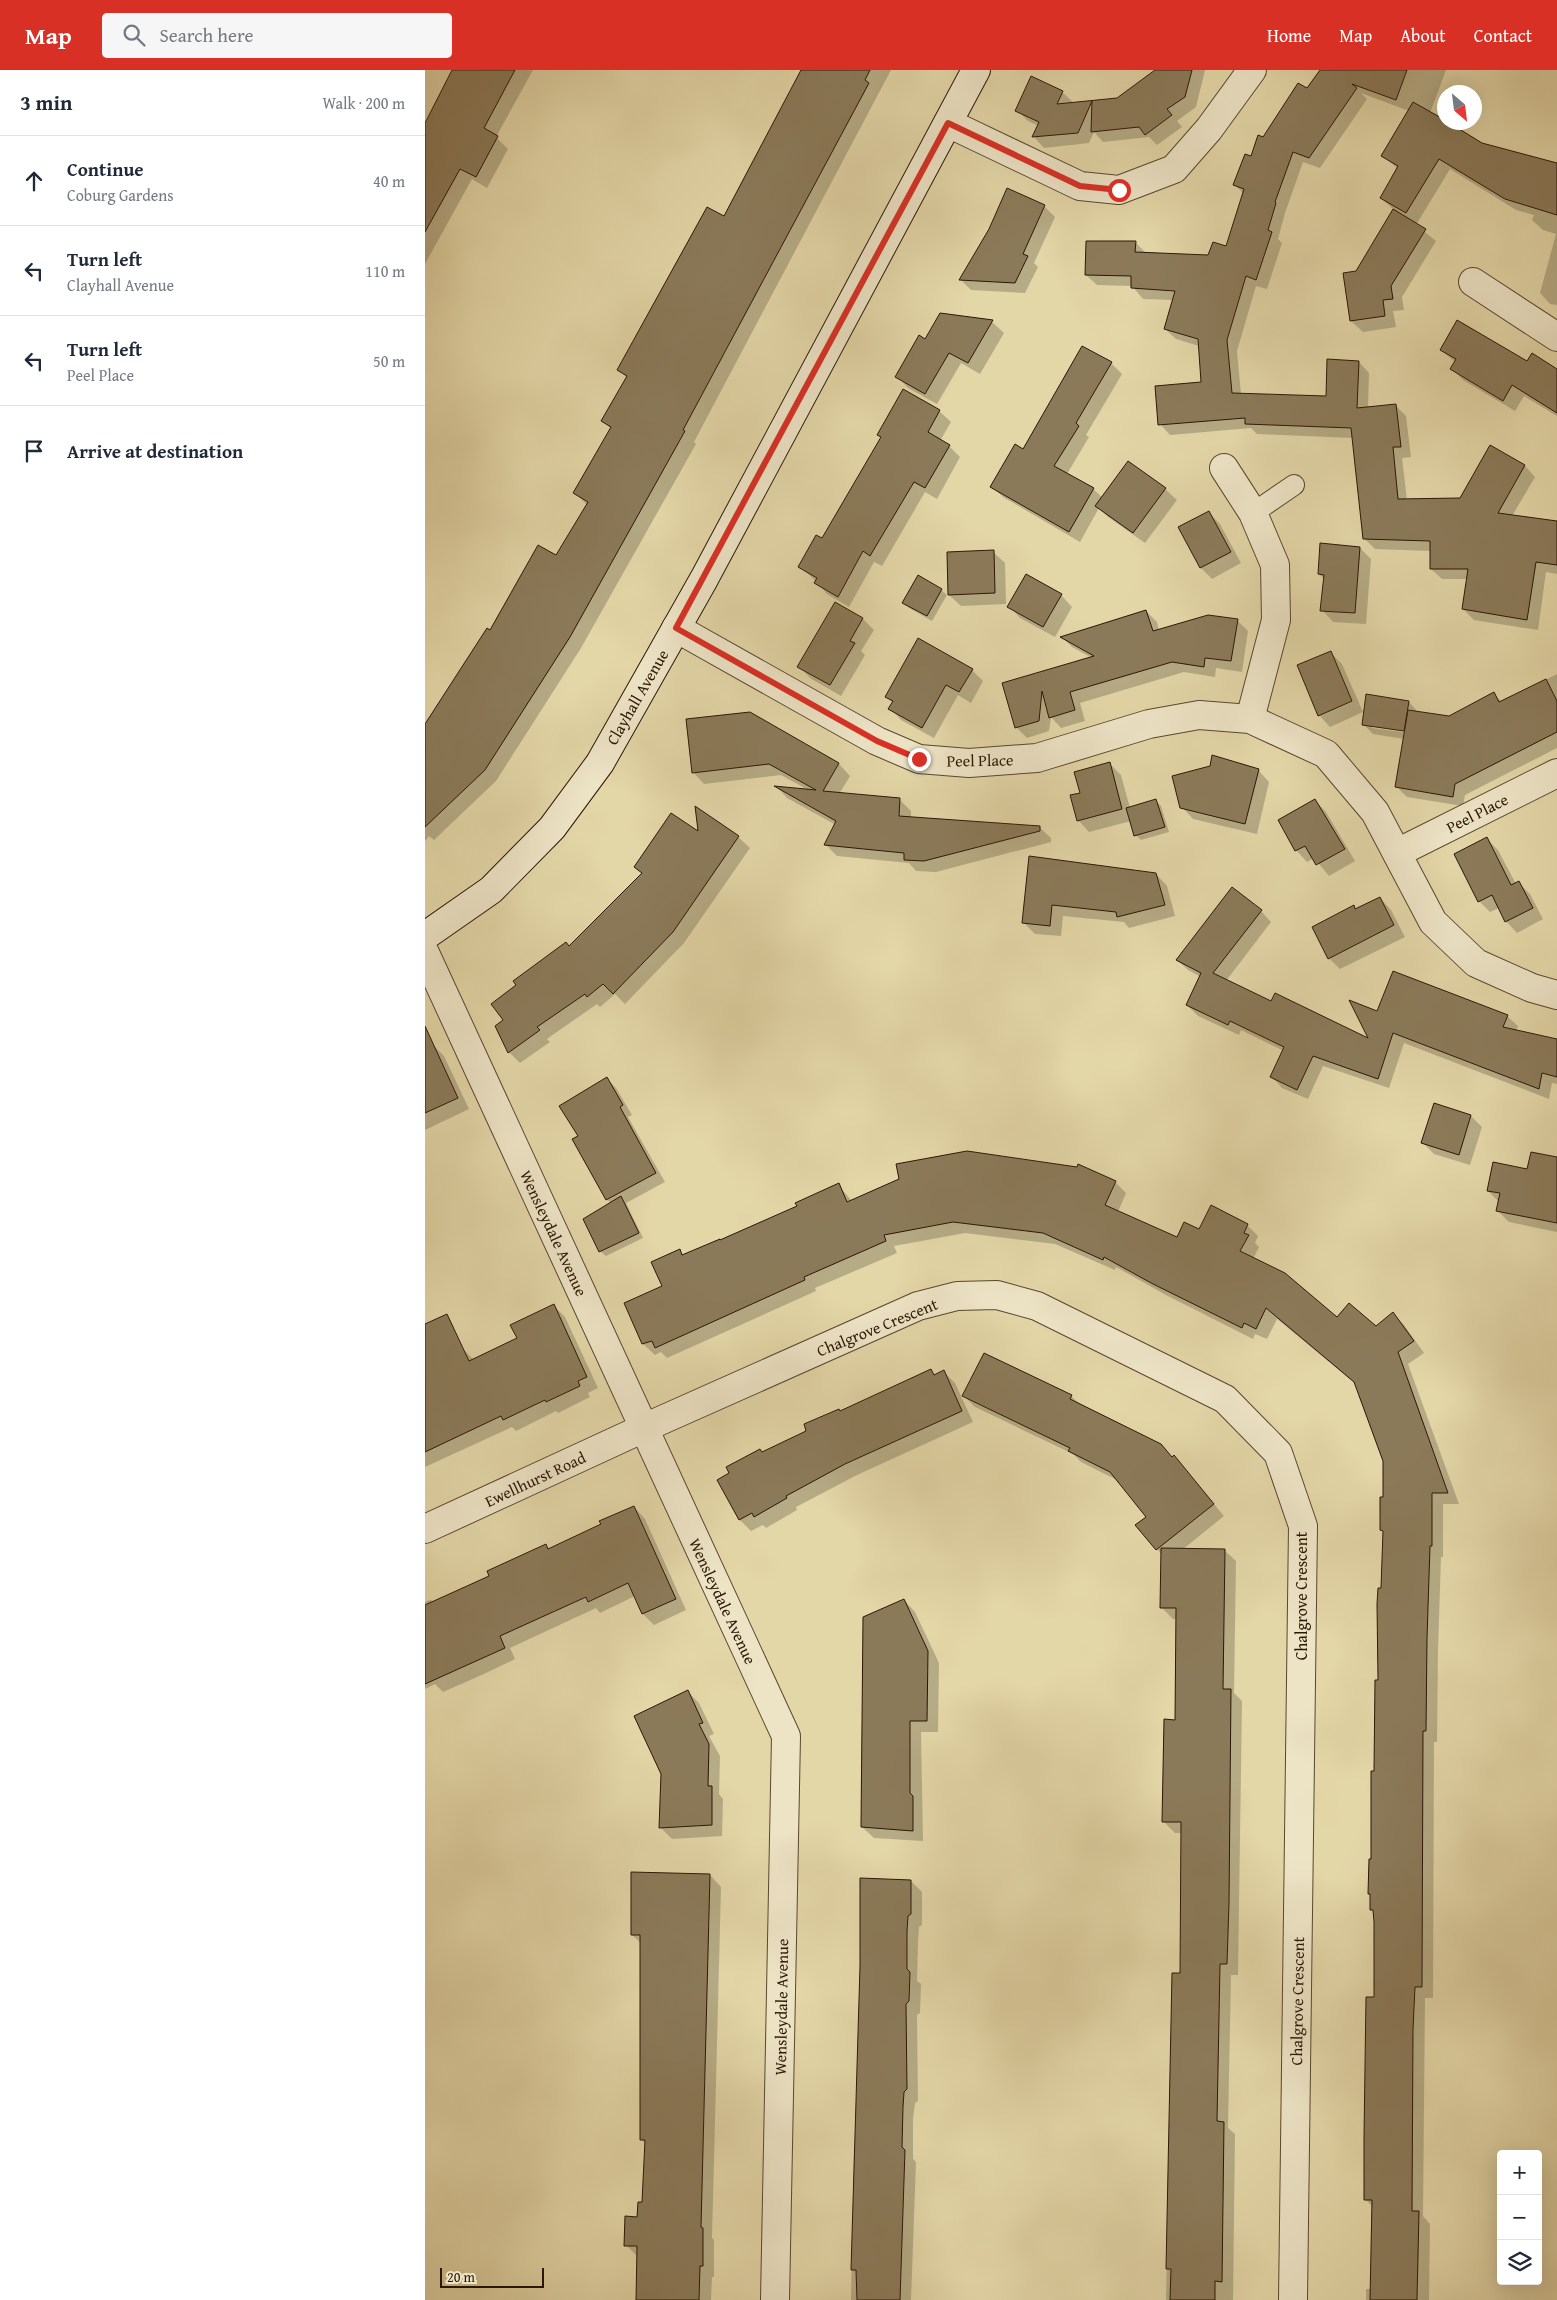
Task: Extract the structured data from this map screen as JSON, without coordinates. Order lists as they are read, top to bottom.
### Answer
{
  "streets": {
    "street": [
      "Clayhall Avenue",
      "Peel Place",
      "Wensleydale Avenue",
      "Chalgrove Crescent",
      "Ewellhurst Road"
    ]
  },
  "crossings": [
    ["Clayhall Avenue", "Peel Place"],
    ["Wensleydale Avenue", "Chalgrove Crescent"],
    ["Wensleydale Avenue", "Ewellhurst Road"],
    ["Chalgrove Crescent", "Ewellhurst Road"]
  ],
  "scale_bar": "20 m",
  "north": "bottom right",
  "page": {
    "header": "Map",
    "search": "Search here",
    "nav": [
      "Home",
      "Map",
      "About",
      "Contact"
    ],
    "heading": ["3 min", "Walk · 200 m"],
    "list": [
      ["Continue", "Coburg Gardens", "40 m"],
      ["Turn left", "Clayhall Avenue", "110 m"],
      ["Turn left", "Peel Place", "50 m"],
      "Arrive at destination"
    ],
    "map_buttons": ["+", "−"],
    "scale": "20 m"
  }
}
